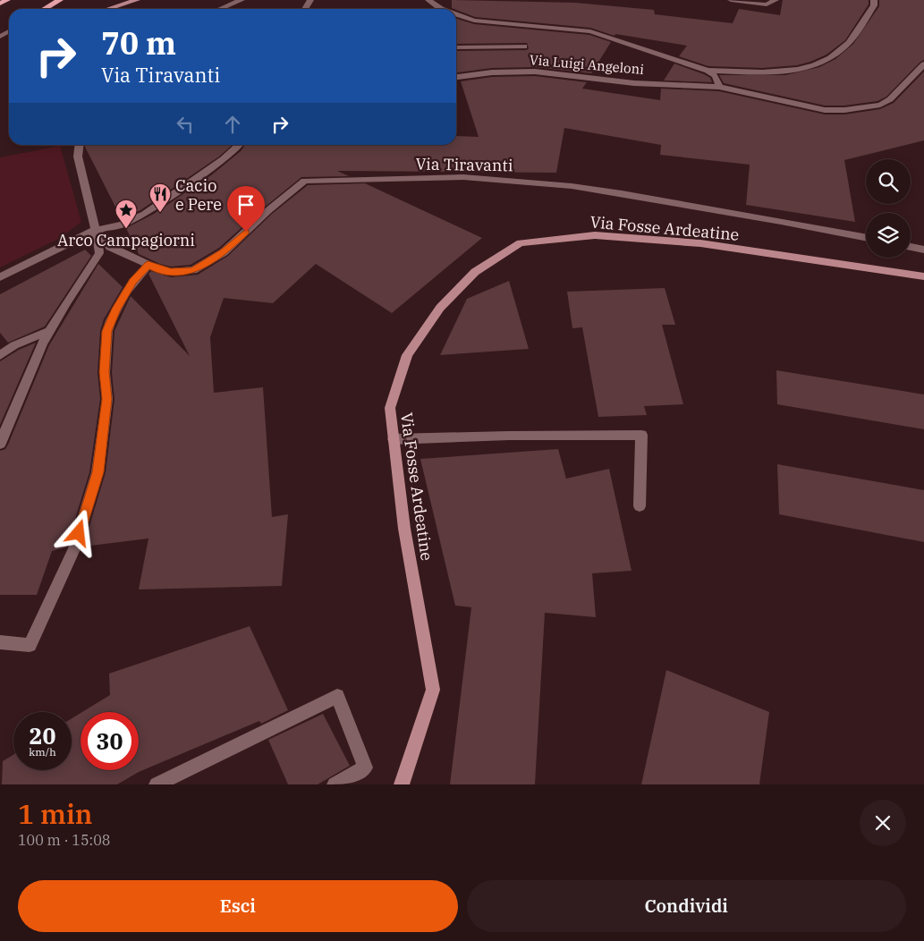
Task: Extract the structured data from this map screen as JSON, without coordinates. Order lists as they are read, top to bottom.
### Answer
{
  "streets": {
    "main road": ["Via Fosse Ardeatine"],
    "street": ["Via Luigi Angeloni", "Via Tiravanti"]
  },
  "places": {
    "restaurant": ["Cacio e Pere"],
    "place": ["Arco Campagiorni"]
  },
  "page": {
    "turn": ["70 m", "Via Tiravanti"],
    "speed": "20 km/h",
    "limit": "30",
    "heading": ["1 min", "100 m · 15:08"],
    "buttons": ["Esci", "Condividi"]
  }
}
